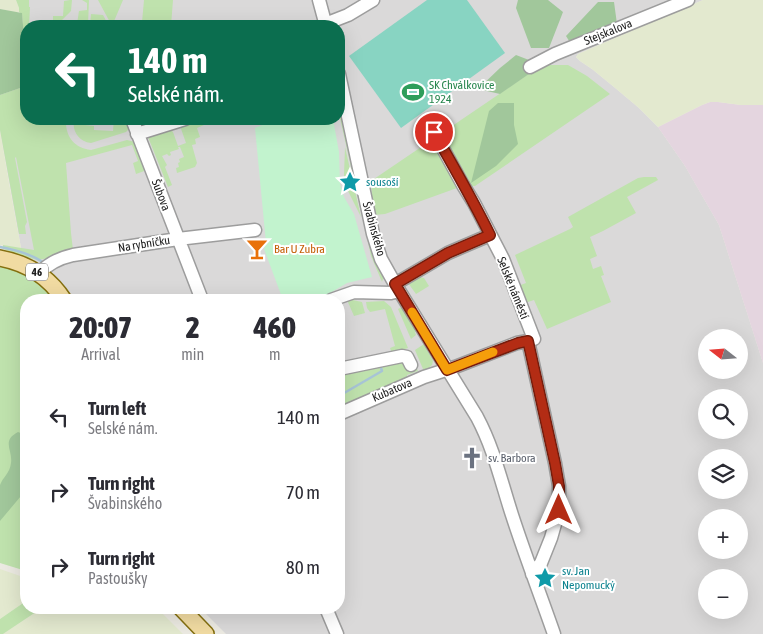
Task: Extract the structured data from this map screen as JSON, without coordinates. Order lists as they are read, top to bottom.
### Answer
{
  "streets": {
    "main road": ["46"],
    "street": [
      "Stejskalova",
      "Šubova",
      "Švabinského",
      "Na rybníčku",
      "Selské náměstí",
      "Kubatova"
    ]
  },
  "crossings": [
    ["Šubova", "Na rybníčku"],
    ["Švabinského", "Kubatova"],
    ["Na rybníčku", "46"],
    ["Selské náměstí", "Kubatova"]
  ],
  "places": {
    "sports": ["SK Chválkovice 1924"],
    "place": ["sousoší", "sv. Jan Nepomucký"],
    "bar": ["Bar U Zubra"],
    "church": ["sv. Barbora"]
  },
  "north": "left",
  "page": {
    "turn": ["140 m", "Selské nám."],
    "eta": [
      "20:07",
      "Arrival",
      "2",
      "min",
      "460",
      "m"
    ],
    "map_buttons": ["+", "−"],
    "list": [
      {
        "name": "Turn left",
        "note": "Selské nám.",
        "value": "140 m"
      },
      {
        "name": "Turn right",
        "note": "Švabinského",
        "value": "70 m"
      },
      {
        "name": "Turn right",
        "note": "Pastoušky",
        "value": "80 m"
      }
    ]
  }
}
